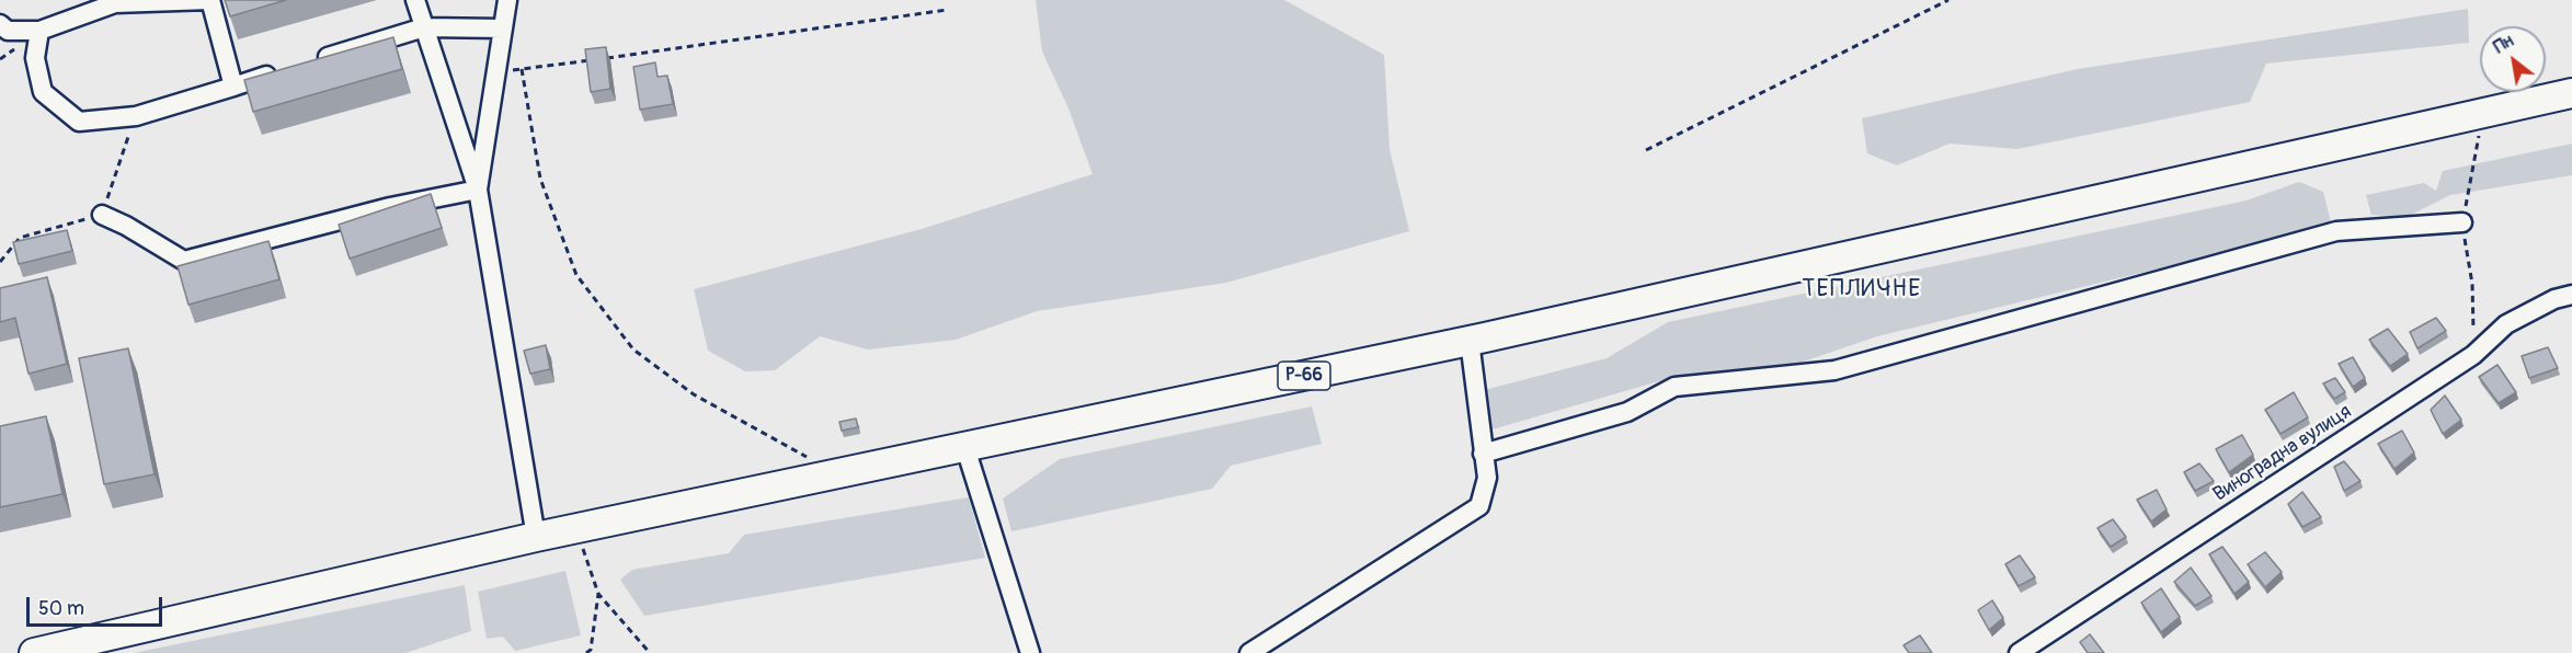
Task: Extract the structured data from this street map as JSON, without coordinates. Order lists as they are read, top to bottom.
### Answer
{
  "streets": {
    "main road": ["Р-66"],
    "street": ["Виноградна вулиця"]
  },
  "districts": ["ТЕПЛИЧНЕ"],
  "scale_bar": "50 m",
  "north": "top left"
}
